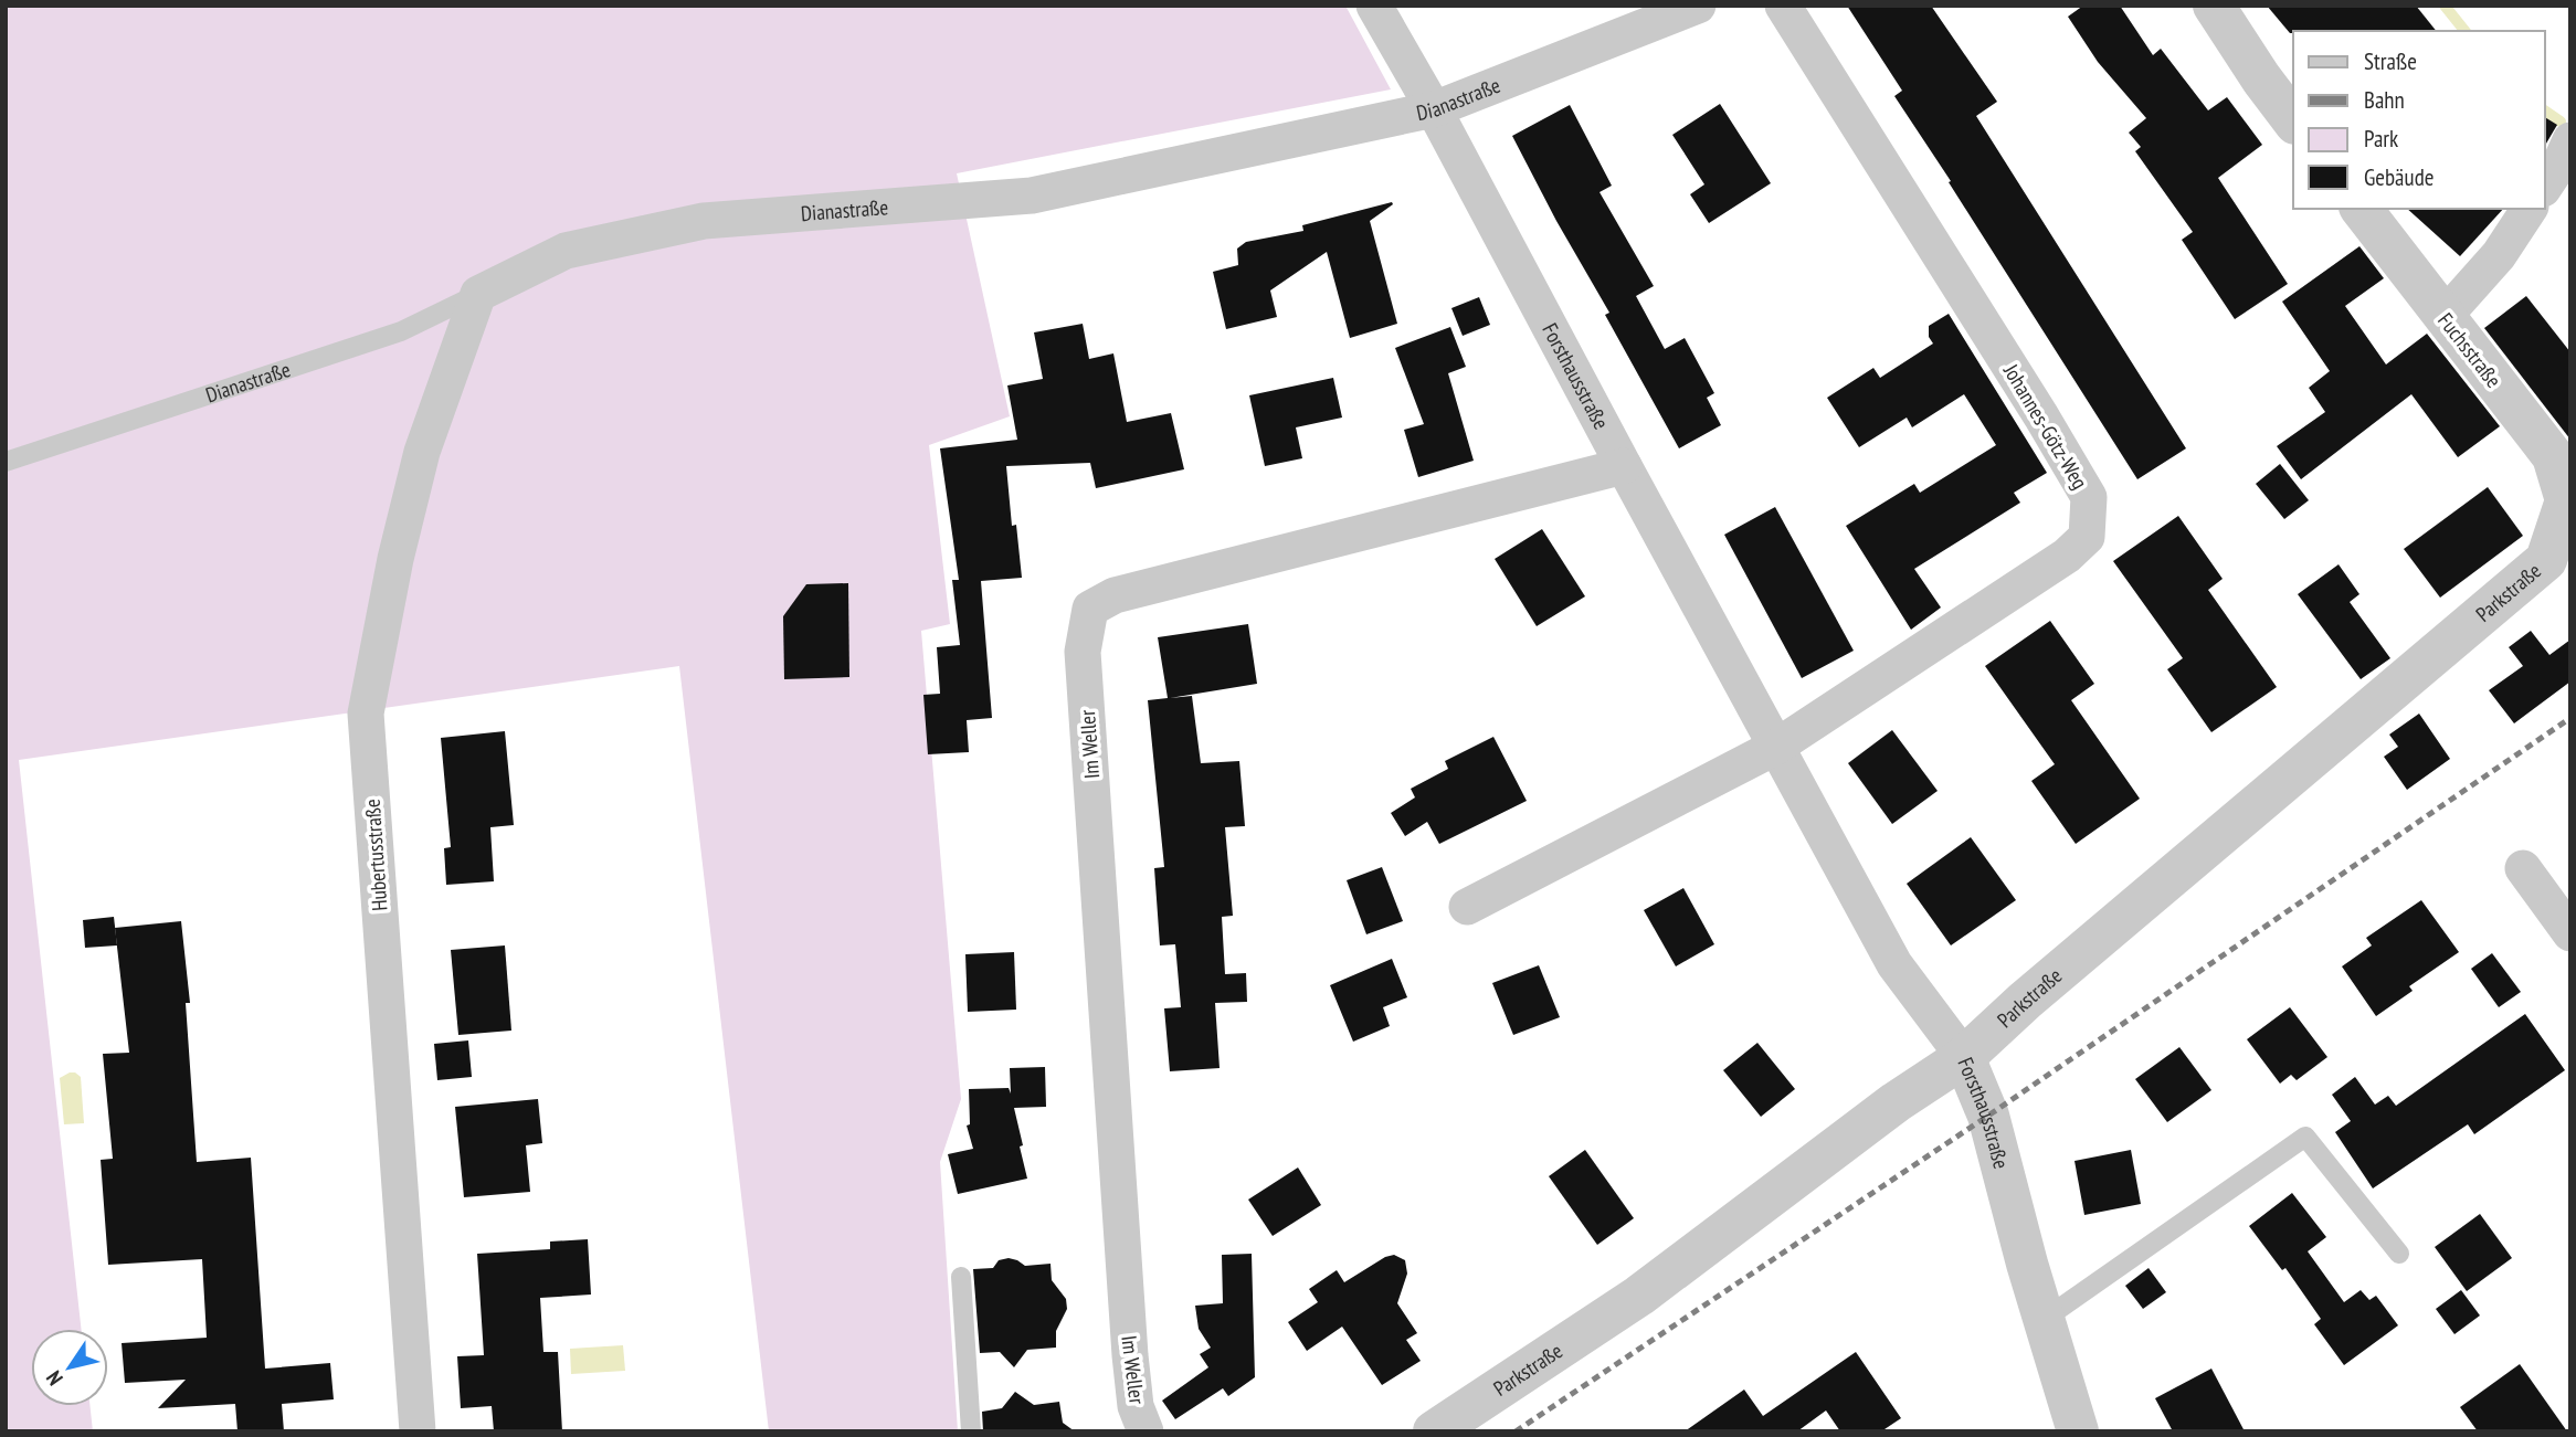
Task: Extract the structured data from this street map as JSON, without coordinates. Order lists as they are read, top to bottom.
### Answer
{
  "streets": {
    "street": [
      "Dianastraße",
      "Fuchsstraße",
      "Forsthausstraße",
      "Johannes-Götz-Weg",
      "Parkstraße",
      "Im Weller",
      "Hubertusstraße"
    ]
  },
  "crossings": [
    ["Dianastraße", "Forsthausstraße"],
    ["Dianastraße", "Hubertusstraße"],
    ["Fuchsstraße", "Parkstraße"],
    ["Forsthausstraße", "Johannes-Götz-Weg"],
    ["Forsthausstraße", "Parkstraße"],
    ["Forsthausstraße", "Im Weller"]
  ],
  "legend": [
    "Straße",
    "Bahn",
    "Park",
    "Gebäude"
  ],
  "north": "bottom left"
}
